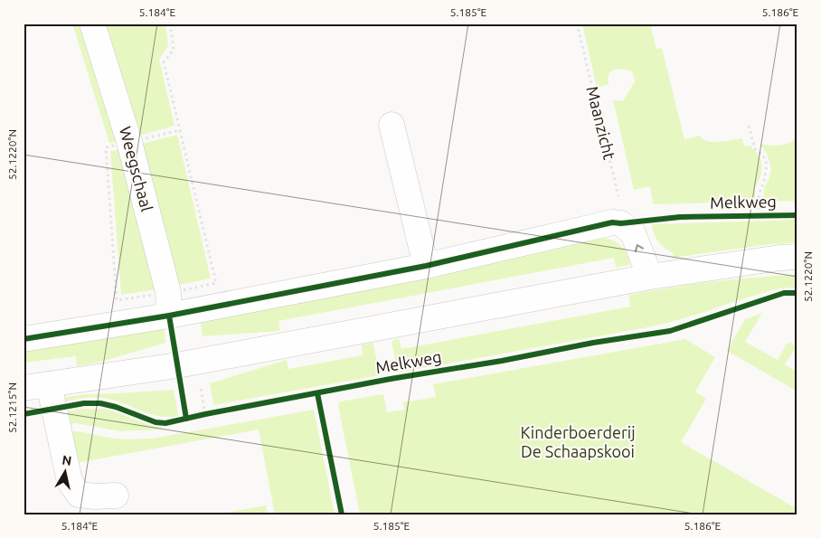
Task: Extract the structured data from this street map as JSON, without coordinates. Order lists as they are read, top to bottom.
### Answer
{
  "streets": {
    "street": ["Weegschaal"],
    "path": ["Maanzicht"],
    "cycle path": ["Melkweg"]
  },
  "parks": ["Kinderboerderij De Schaapskooi"],
  "north": "top",
  "coordinates": [
    "5.184°E",
    "5.185°E",
    "5.186°E",
    "52.1220°N",
    "52.1215°N"
  ]
}
